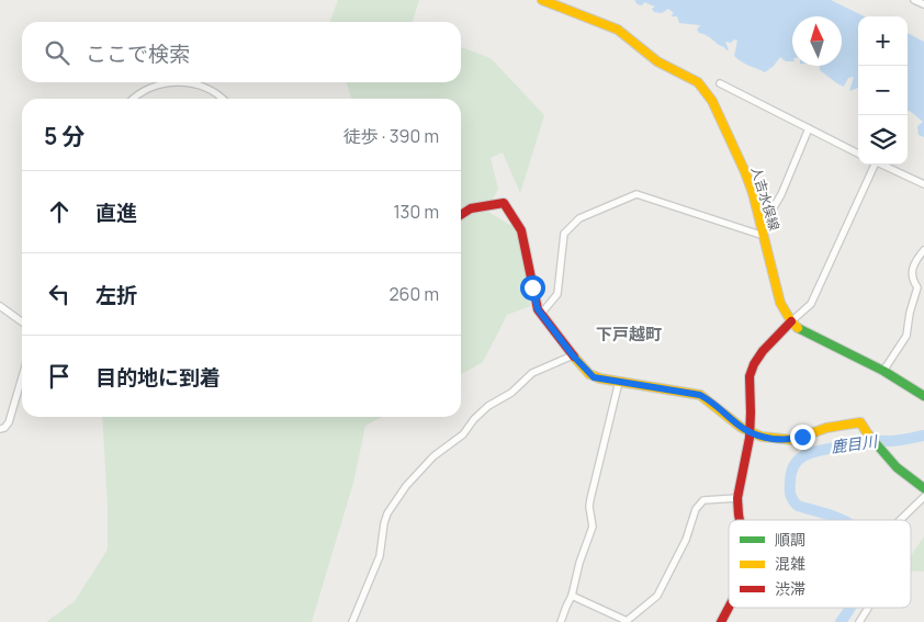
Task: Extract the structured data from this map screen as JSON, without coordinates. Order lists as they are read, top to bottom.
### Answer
{
  "streets": {
    "street": ["人吉水俣線"]
  },
  "districts": ["下戸越町"],
  "water": ["鹿目川"],
  "legend": ["順調", "混雑", "渋滞"],
  "north": "top",
  "page": {
    "map_buttons": ["+", "−"],
    "search": "ここで検索",
    "heading": ["5 分", "徒歩 · 390 m"],
    "list": [
      ["直進", "130 m"],
      ["左折", "260 m"],
      "目的地に到着"
    ]
  }
}
